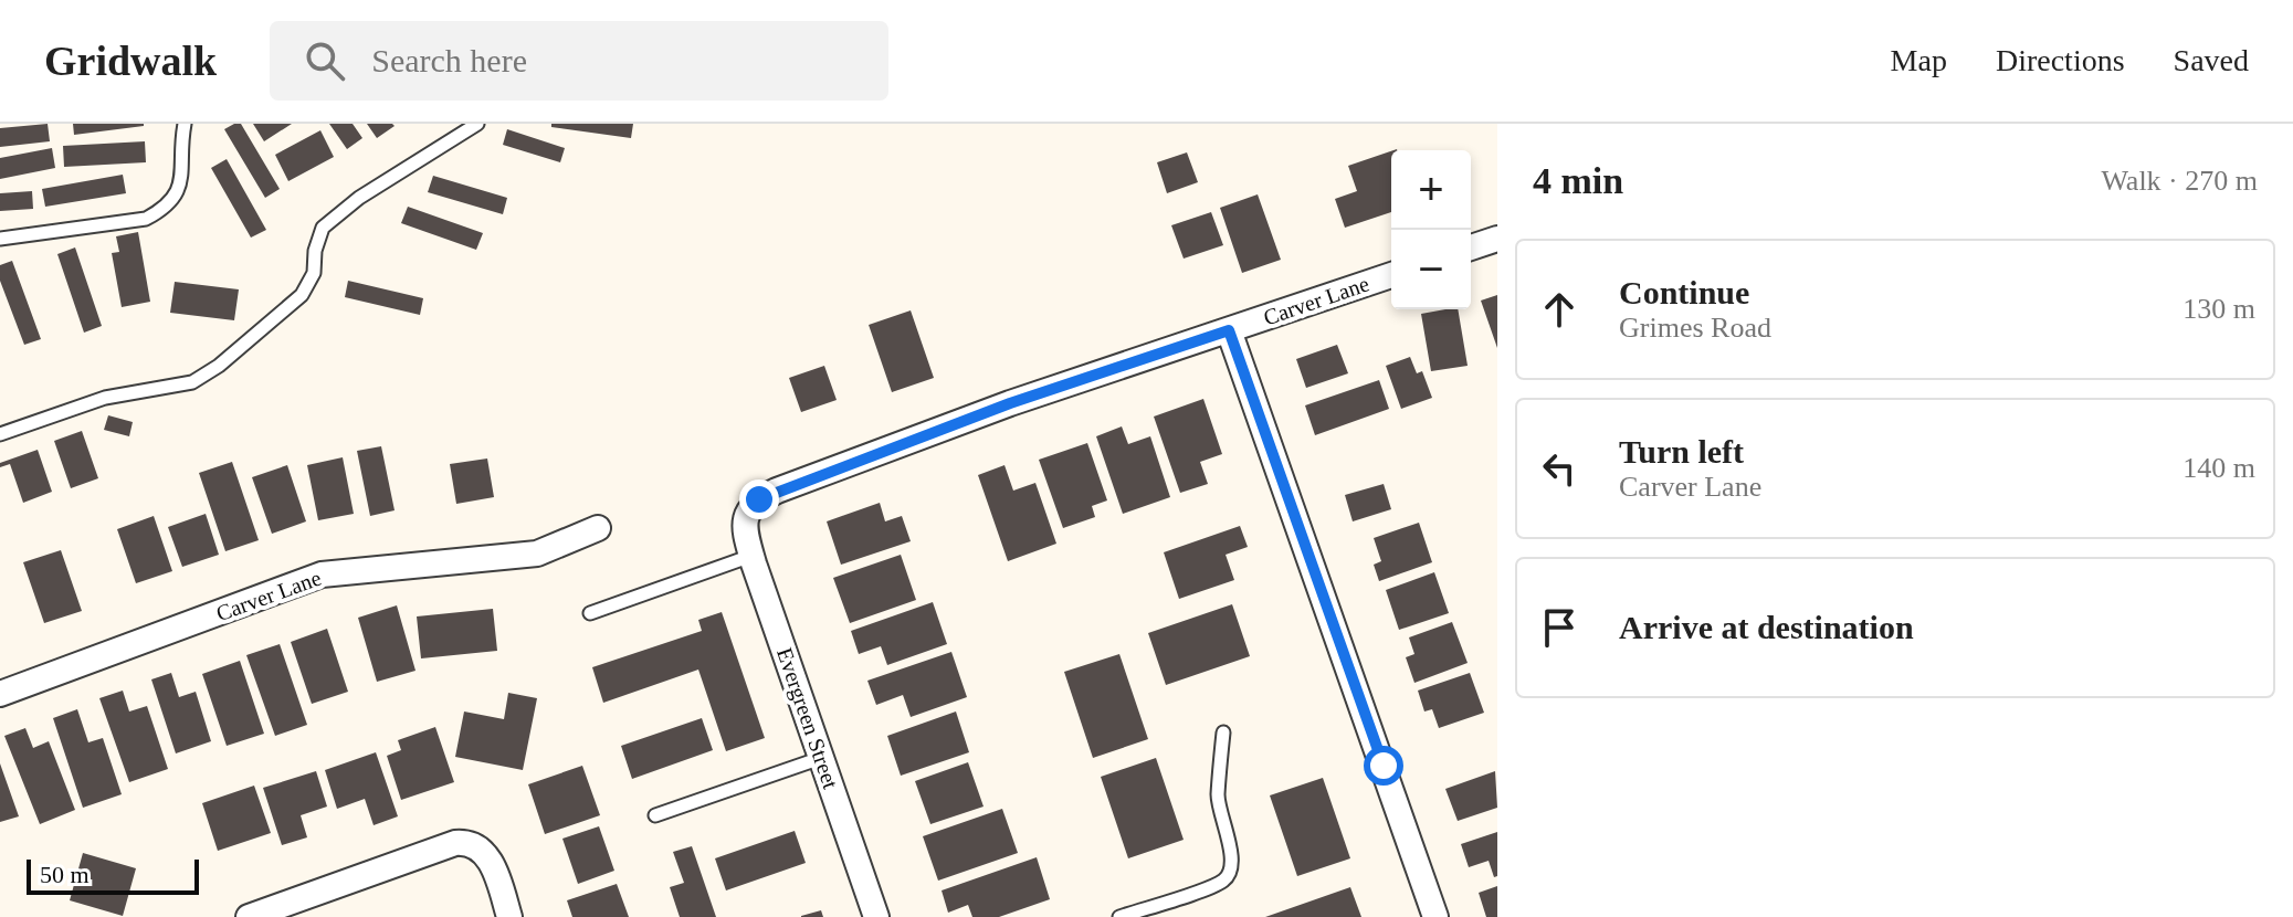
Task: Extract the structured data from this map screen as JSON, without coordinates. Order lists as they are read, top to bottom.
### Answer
{
  "streets": {
    "street": ["Carver Lane", "Evergreen Street"]
  },
  "crossings": [
    ["Carver Lane", "Evergreen Street"]
  ],
  "scale_bar": "50 m",
  "page": {
    "header": "Gridwalk",
    "search": "Search here",
    "nav": ["Map", "Directions", "Saved"],
    "heading": ["4 min", "Walk · 270 m"],
    "map_buttons": ["+", "−"],
    "list": [
      ["Continue", "Grimes Road", "130 m"],
      ["Turn left", "Carver Lane", "140 m"],
      "Arrive at destination"
    ],
    "scale": "50 m"
  }
}
